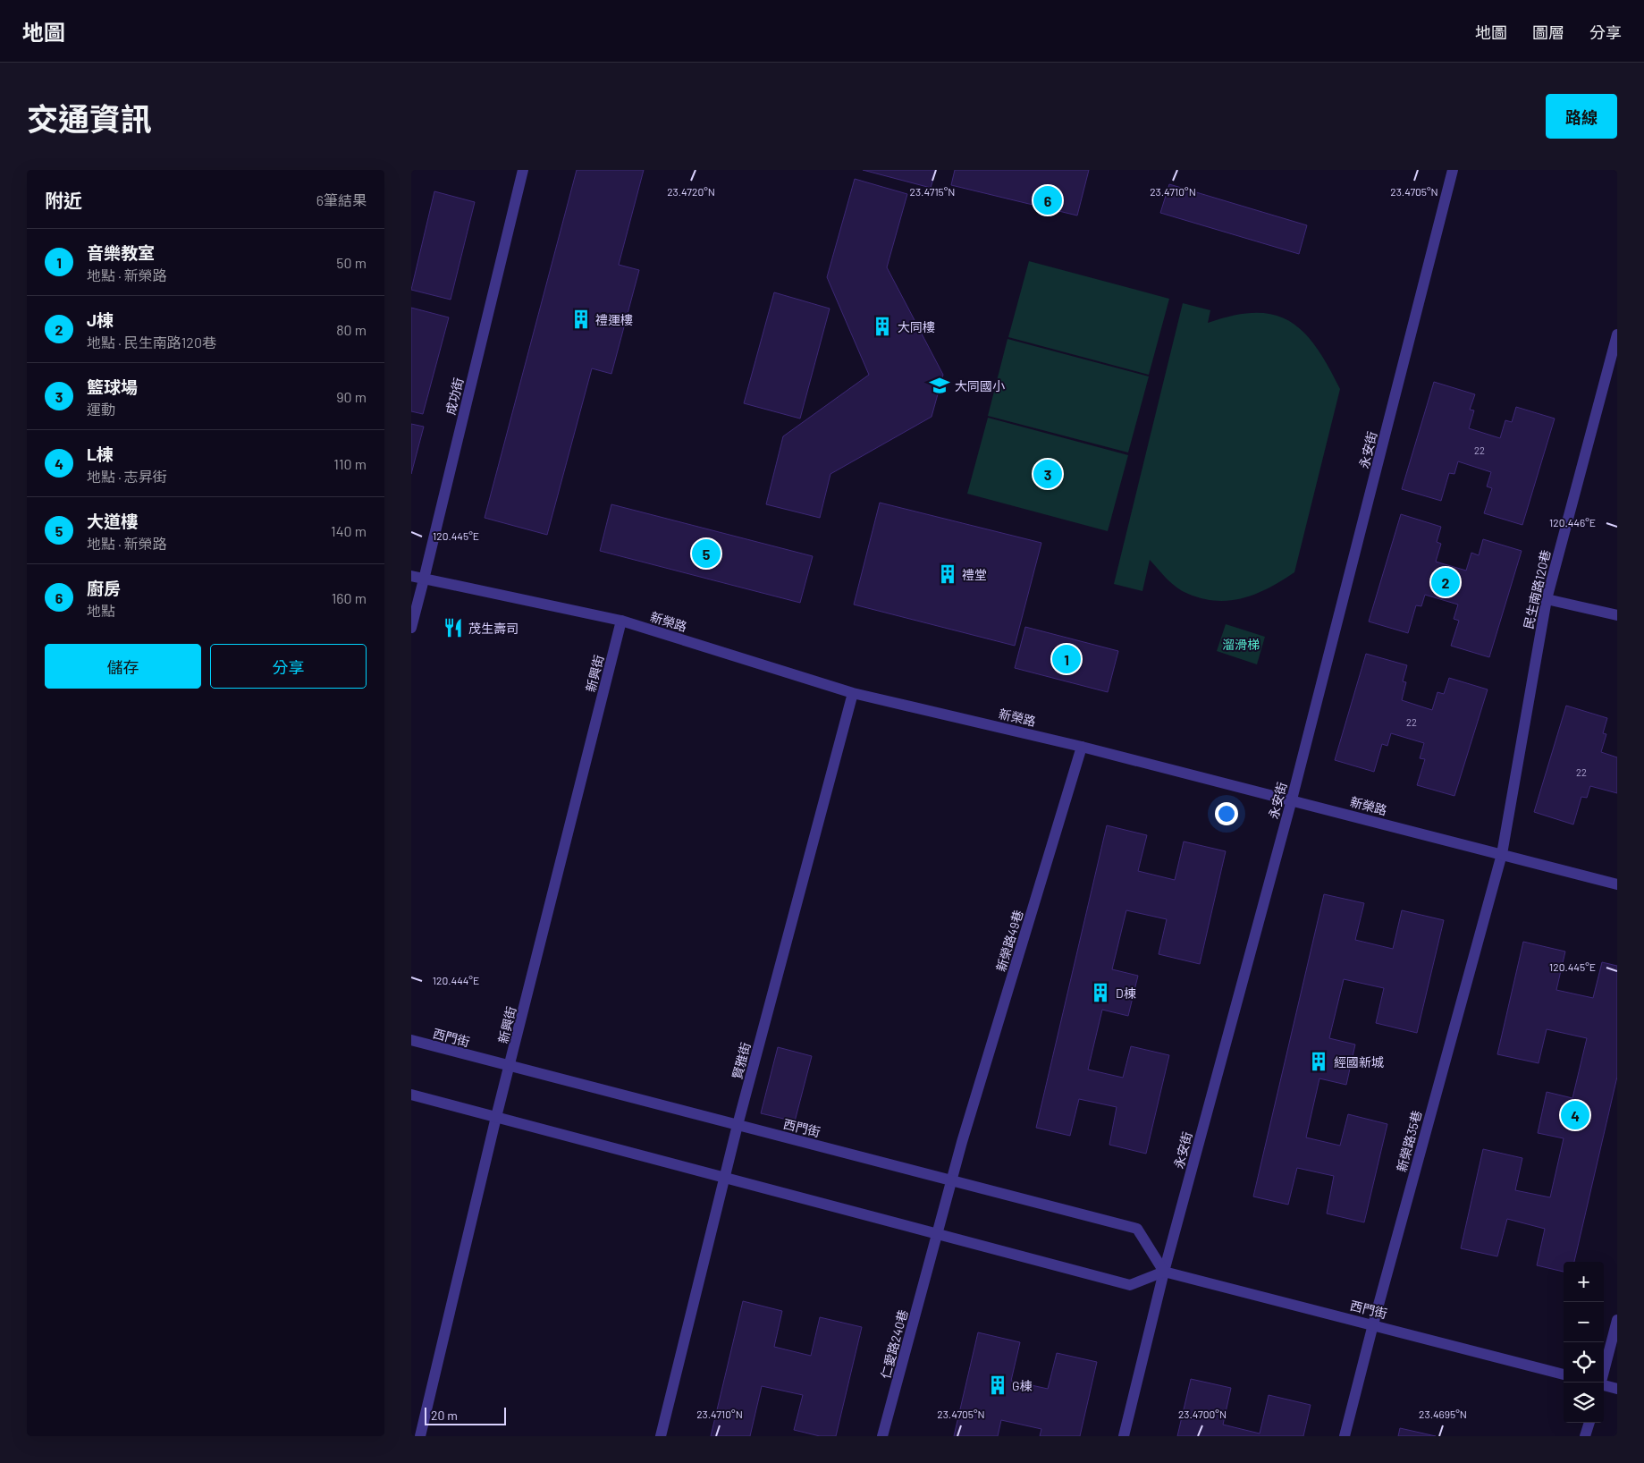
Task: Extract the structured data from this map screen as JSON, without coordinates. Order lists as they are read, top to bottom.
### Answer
{
  "streets": {
    "street": [
      "成功街",
      "永安街",
      "民生南路120巷",
      "新榮路",
      "新興街",
      "新榮路49巷",
      "西門街",
      "賢雅街",
      "新榮路35巷",
      "仁愛路240巷"
    ]
  },
  "crossings": [
    ["成功街", "新榮路"],
    ["永安街", "新榮路"],
    ["永安街", "西門街"],
    ["民生南路120巷", "新榮路"],
    ["民生南路120巷", "新榮路35巷"],
    ["新榮路", "新興街"],
    ["新榮路", "新榮路49巷"],
    ["新榮路", "賢雅街"],
    ["新榮路", "新榮路35巷"],
    ["新興街", "西門街"],
    ["新榮路49巷", "西門街"],
    ["新榮路49巷", "仁愛路240巷"],
    ["西門街", "賢雅街"],
    ["西門街", "新榮路35巷"],
    ["西門街", "仁愛路240巷"]
  ],
  "parks": ["溜滑梯"],
  "places": {
    "building": [
      "禮運樓",
      "大同樓",
      "禮堂",
      "D棟",
      "經國新城",
      "G棟"
    ],
    "school or university": ["大同國小"],
    "restaurant": ["茂生壽司"]
  },
  "house_numbers": ["22", "22", "22"],
  "scale_bar": "20 m",
  "page": {
    "header": "地圖",
    "nav": ["地圖", "圖層", "分享"],
    "title": "交通資訊",
    "buttons": [
      "路線",
      ["儲存", "分享"]
    ],
    "heading": ["附近", "6筆結果"],
    "pins": [
      "6",
      "3",
      "5",
      "2",
      "1",
      "4"
    ],
    "list": [
      {
        "mark": "1",
        "name": "音樂教室",
        "note": "地點 · 新榮路",
        "value": "50 m"
      },
      {
        "mark": "2",
        "name": "J棟",
        "note": "地點 · 民生南路120巷",
        "value": "80 m"
      },
      {
        "mark": "3",
        "name": "籃球場",
        "note": "運動",
        "value": "90 m"
      },
      {
        "mark": "4",
        "name": "L棟",
        "note": "地點 · 志昇街",
        "value": "110 m"
      },
      {
        "mark": "5",
        "name": "大道樓",
        "note": "地點 · 新榮路",
        "value": "140 m"
      },
      {
        "mark": "6",
        "name": "廚房",
        "note": "地點",
        "value": "160 m"
      }
    ],
    "map_buttons": ["+", "−"],
    "scale": "20 m"
  },
  "coordinates": [
    "23.4715°N",
    "23.4710°N",
    "23.4705°N",
    "23.4720°N",
    "120.446°E",
    "120.445°E",
    "120.444°E",
    "23.4700°N",
    "23.4695°N"
  ]
}
